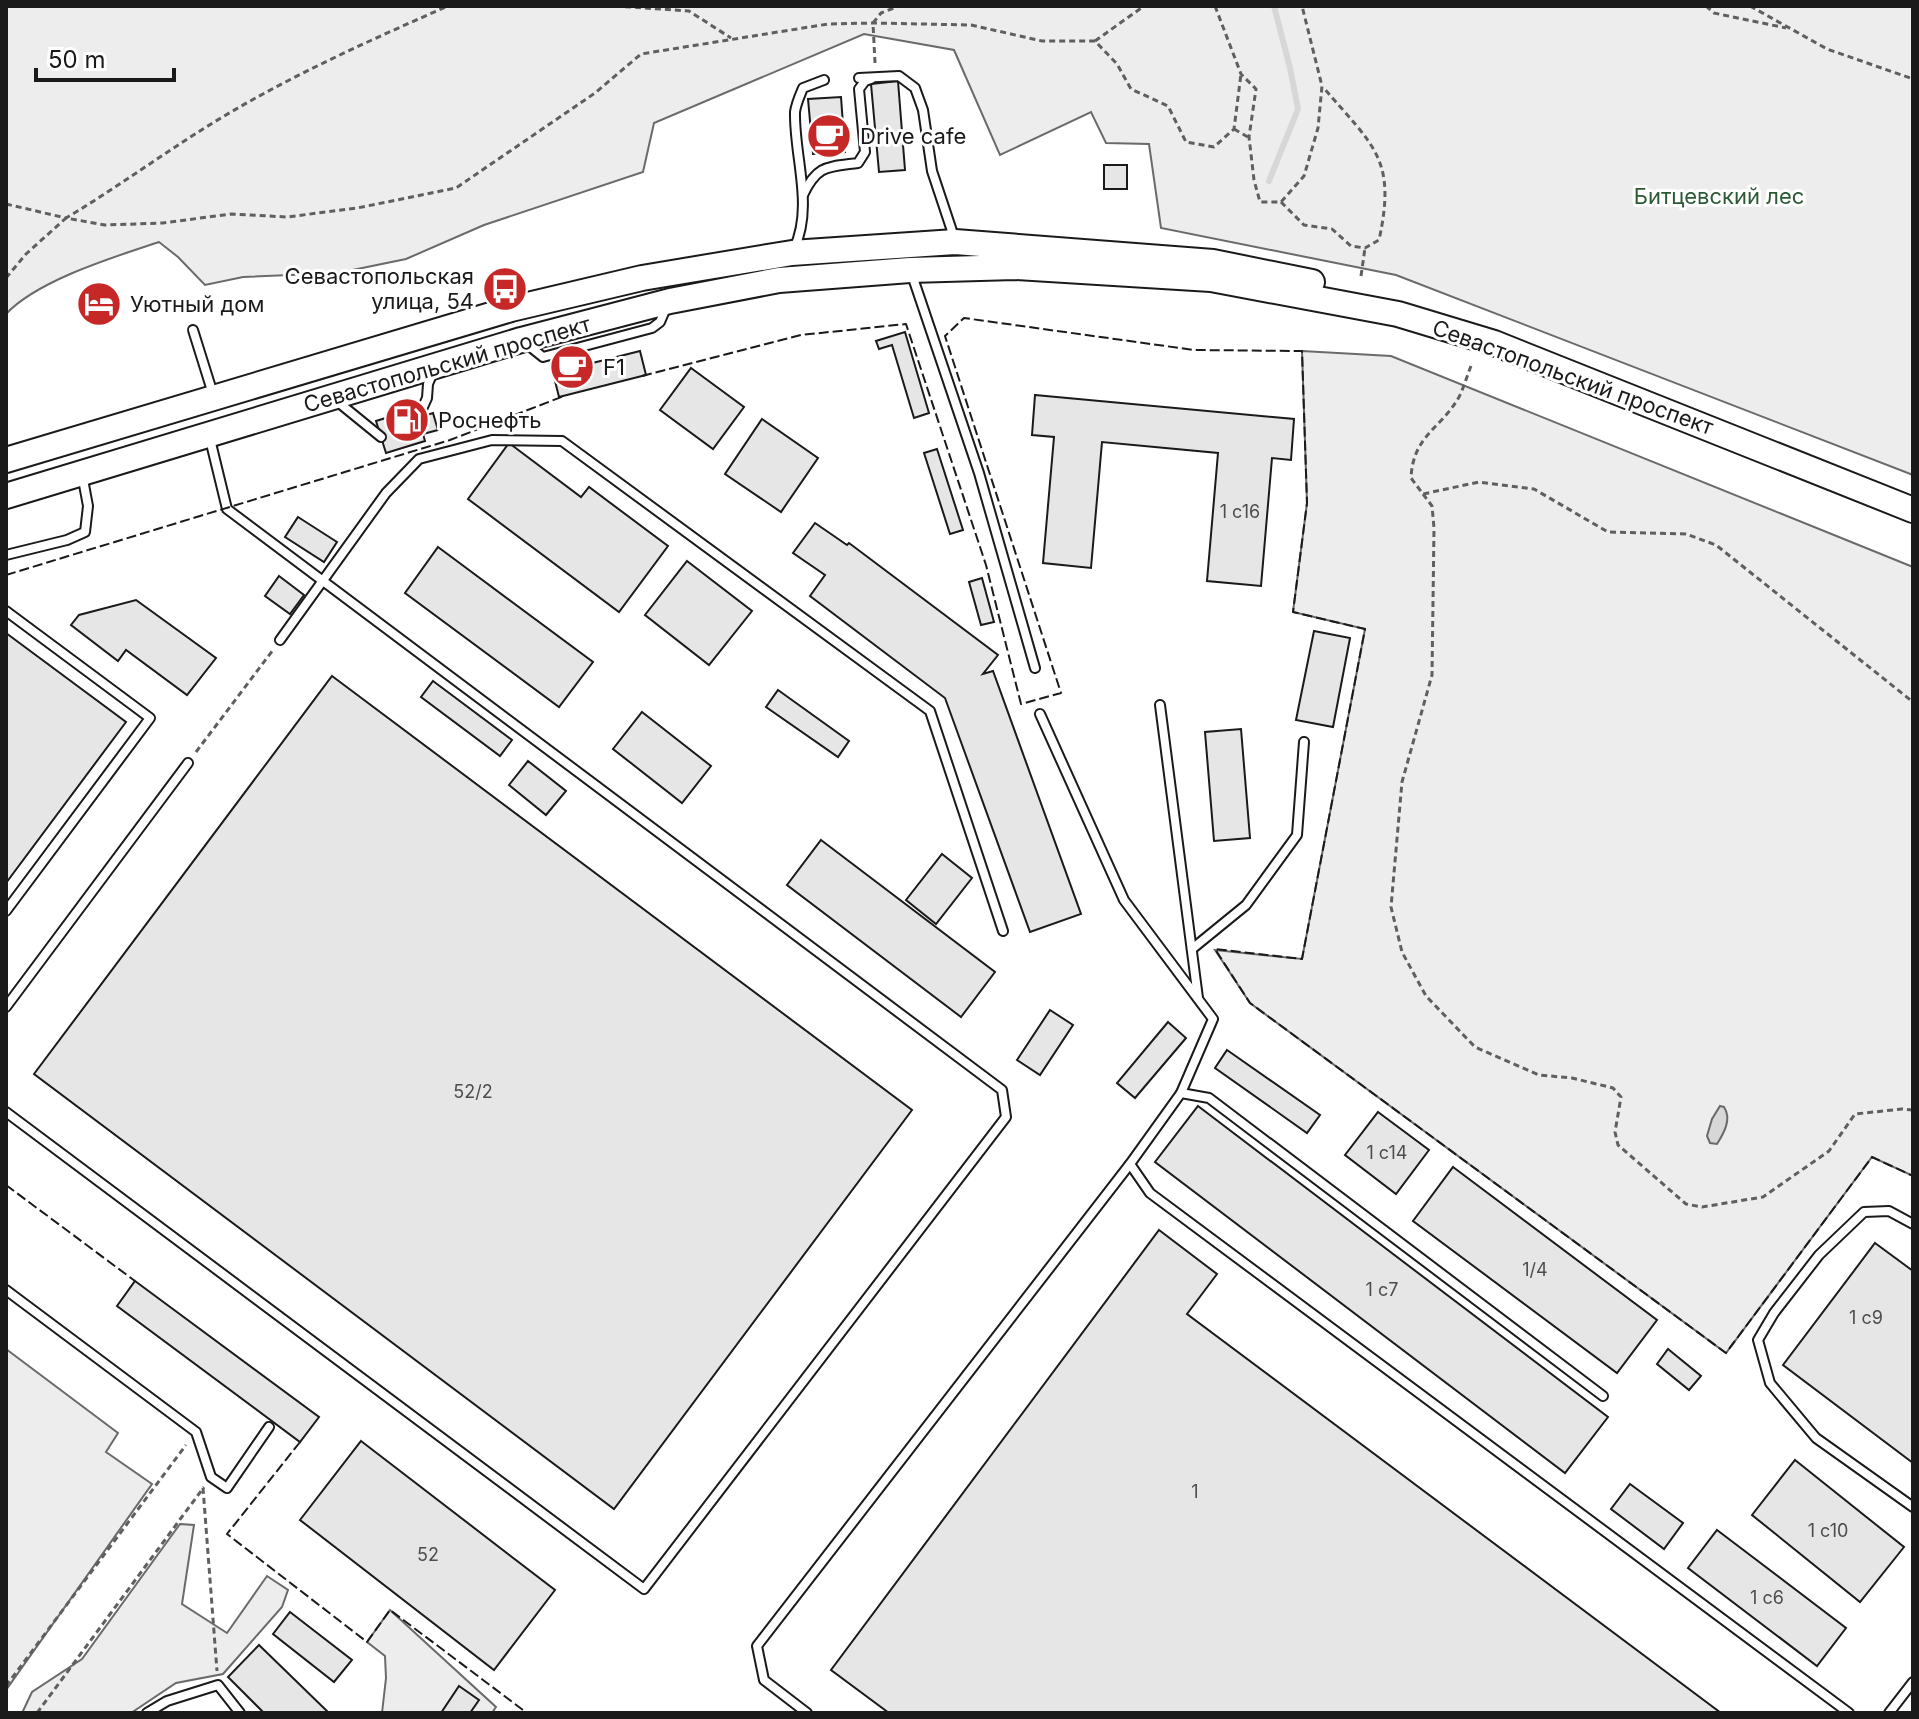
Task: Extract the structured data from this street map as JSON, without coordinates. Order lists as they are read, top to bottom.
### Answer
{
  "streets": {
    "main road": ["Севастопольский проспект"]
  },
  "parks": ["Битцевский лес"],
  "places": {
    "cafe": ["Drive cafe", "F1"],
    "bus stop": ["Севастопольская улица, 54"],
    "hotel": ["Уютный дом"],
    "fuel station": ["Роснефть"]
  },
  "house_numbers": [
    "1 с16",
    "52/2",
    "1 с14",
    "1/4",
    "1 с7",
    "1 с9",
    "1",
    "1 с10",
    "52",
    "1 с6"
  ],
  "scale_bar": "50 m"
}
